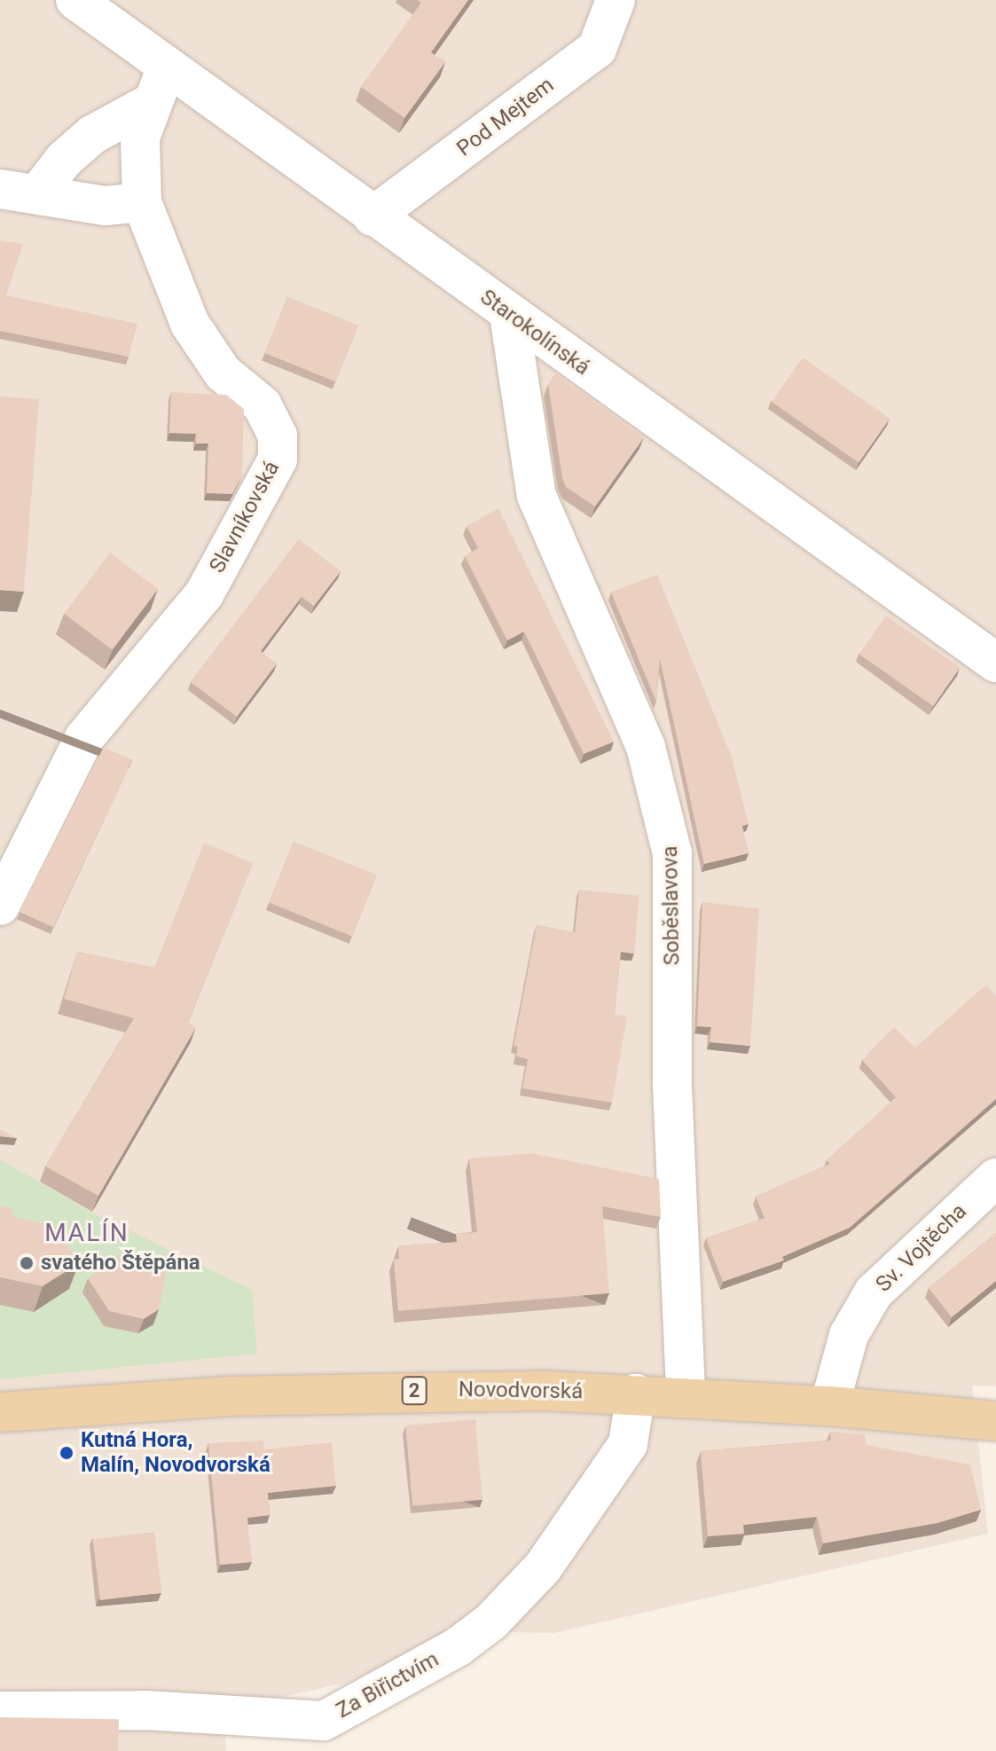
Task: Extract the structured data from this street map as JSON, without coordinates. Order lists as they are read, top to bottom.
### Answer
{
  "streets": {
    "main road": ["2", "Novodvorská"],
    "street": [
      "Pod Mejtem",
      "Starokolínská",
      "Slavníkovská",
      "Soběslavova",
      "Sv. Vojtěcha",
      "Za Biřictvím"
    ]
  },
  "crossings": [
    ["Pod Mejtem", "Starokolínská"],
    ["Starokolínská", "Slavníkovská"],
    ["Starokolínská", "Soběslavova"],
    ["Soběslavova", "Novodvorská"],
    ["Sv. Vojtěcha", "2"],
    ["Sv. Vojtěcha", "Novodvorská"],
    ["2", "Novodvorská"],
    ["Novodvorská", "Za Biřictvím"]
  ],
  "districts": ["MALÍN"],
  "places": ["svatého Štěpána", "Kutná Hora, Malín, Novodvorská"]
}
